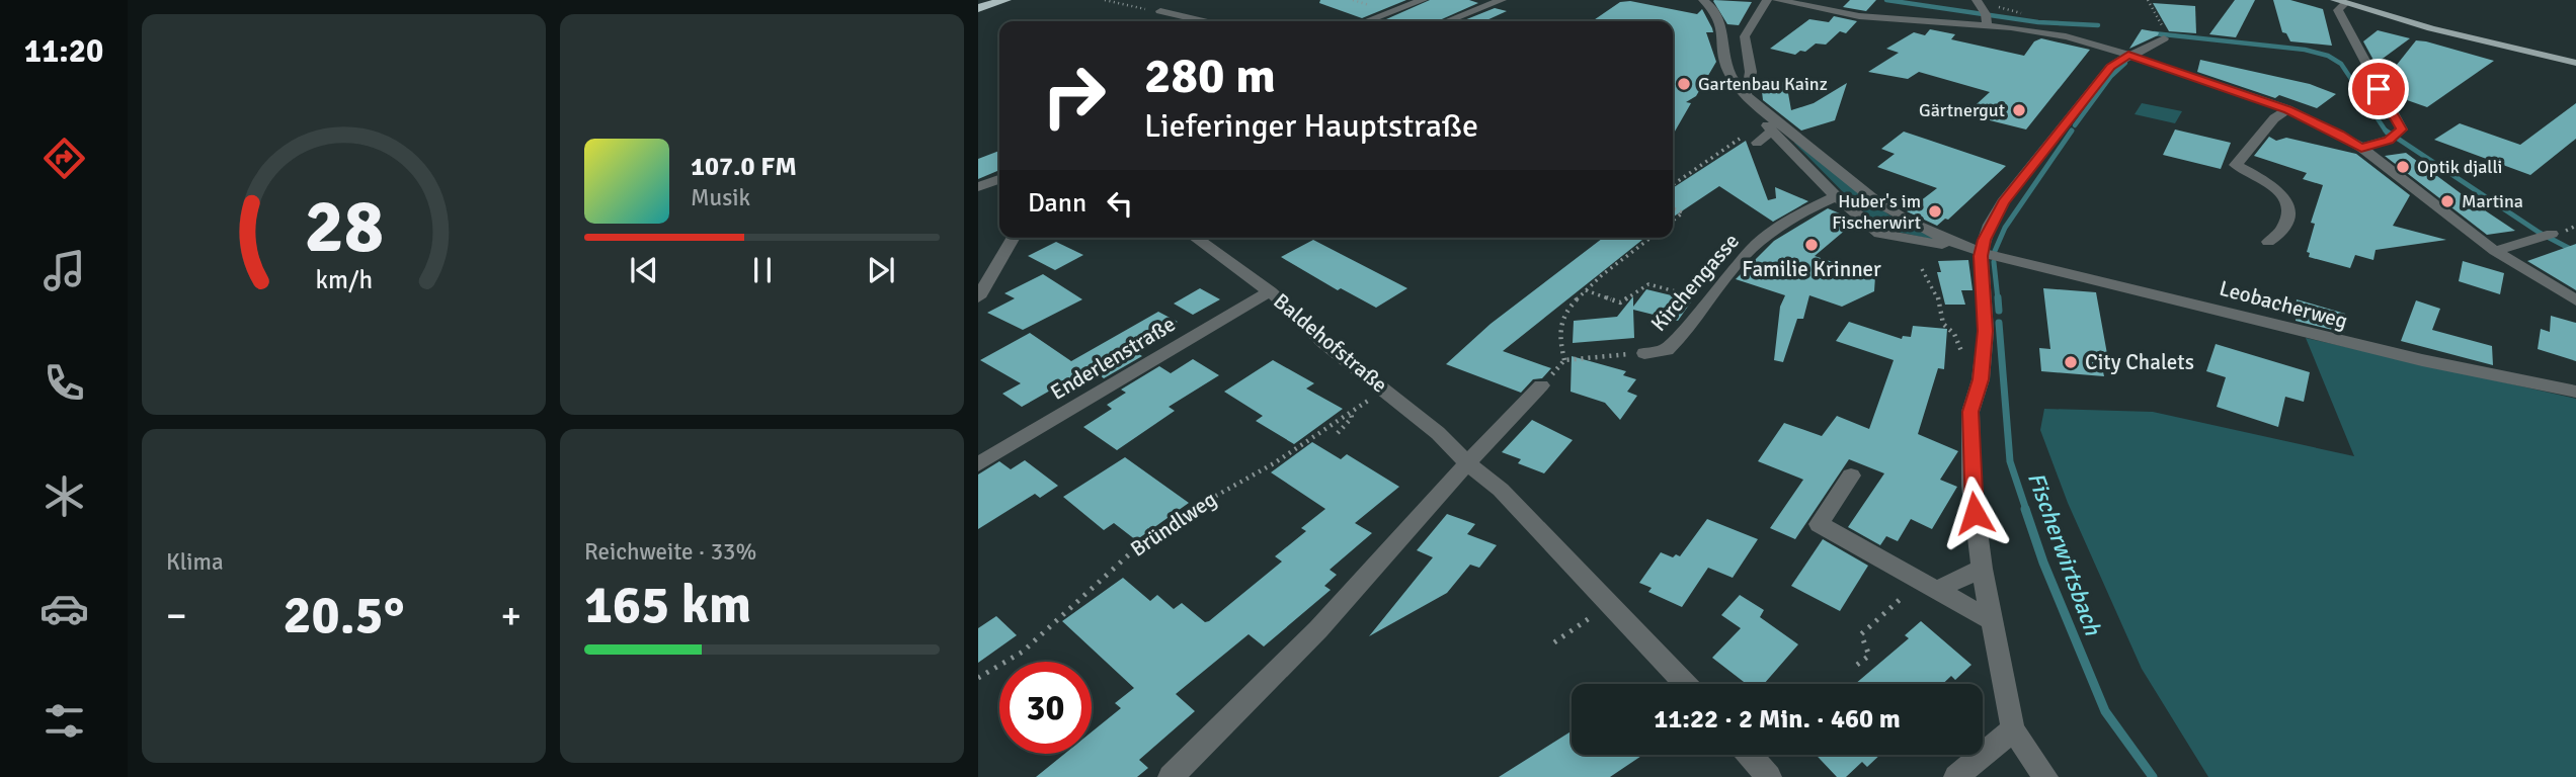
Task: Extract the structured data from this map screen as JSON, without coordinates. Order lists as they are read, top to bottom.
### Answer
{
  "streets": {
    "street": [
      "Kirchengasse",
      "Leobacherweg",
      "Baldehofstraße",
      "Enderlenstraße"
    ],
    "path": ["Bründlweg"]
  },
  "crossings": [
    ["Baldehofstraße", "Enderlenstraße"],
    ["Baldehofstraße", "Bründlweg"]
  ],
  "water": ["Fischerwirtsbach"],
  "places": [
    "Gartenbau Kainz",
    "Gärtnergut",
    "Optik djalli",
    "Martina",
    "Huber's im Fischerwirt",
    "Familie Krinner",
    "City Chalets"
  ],
  "page": {
    "tabs": "11:20",
    "turn": ["280 m", "Lieferinger Hauptstraße"],
    "song": ["107.0 FM", "Musik"],
    "then": "Dann",
    "tile": [
      "Klima",
      ["Reichweite · 33%", "165 km"]
    ],
    "heat": ["−", "20.5°", "+"],
    "limit": "30",
    "trip": "11:22 · 2 Min. · 460 m",
    "gauge": ["28", "km/h"]
  }
}
